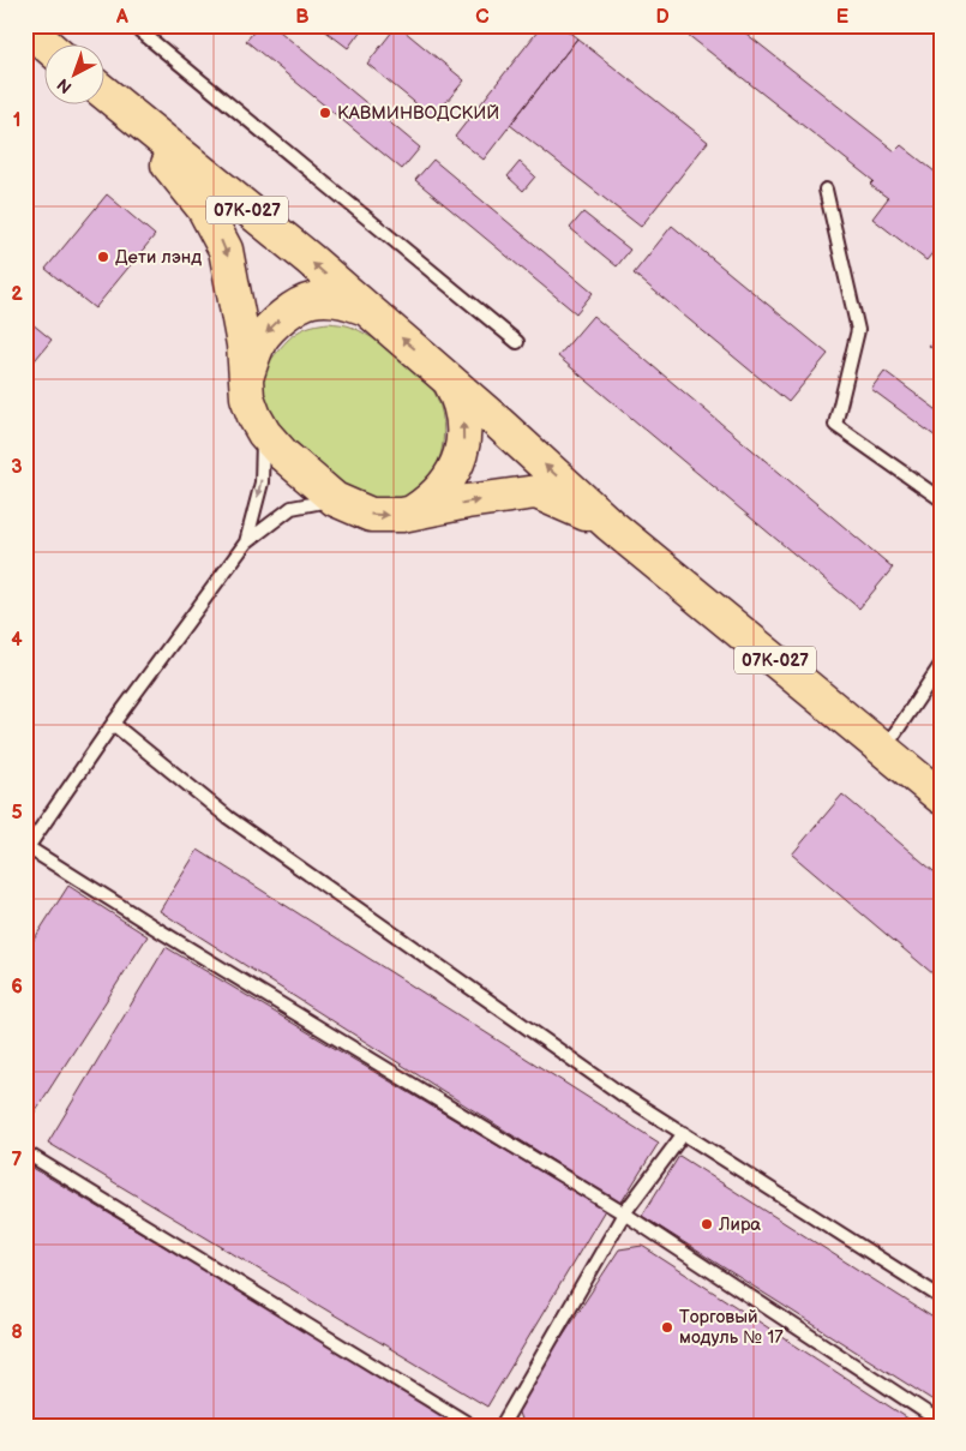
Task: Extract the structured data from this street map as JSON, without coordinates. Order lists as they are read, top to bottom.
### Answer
{
  "streets": {
    "main road": ["07К-027"]
  },
  "places": [
    "КАВМИНВОДСКИЙ",
    "Дети лэнд",
    "Лира",
    "Торговый модуль № 17"
  ],
  "north": "bottom left",
  "grid": {
    "columns": [
      "A",
      "B",
      "C",
      "D",
      "E"
    ],
    "rows": [
      "1",
      "2",
      "3",
      "4",
      "5",
      "6",
      "7",
      "8"
    ]
  }
}
